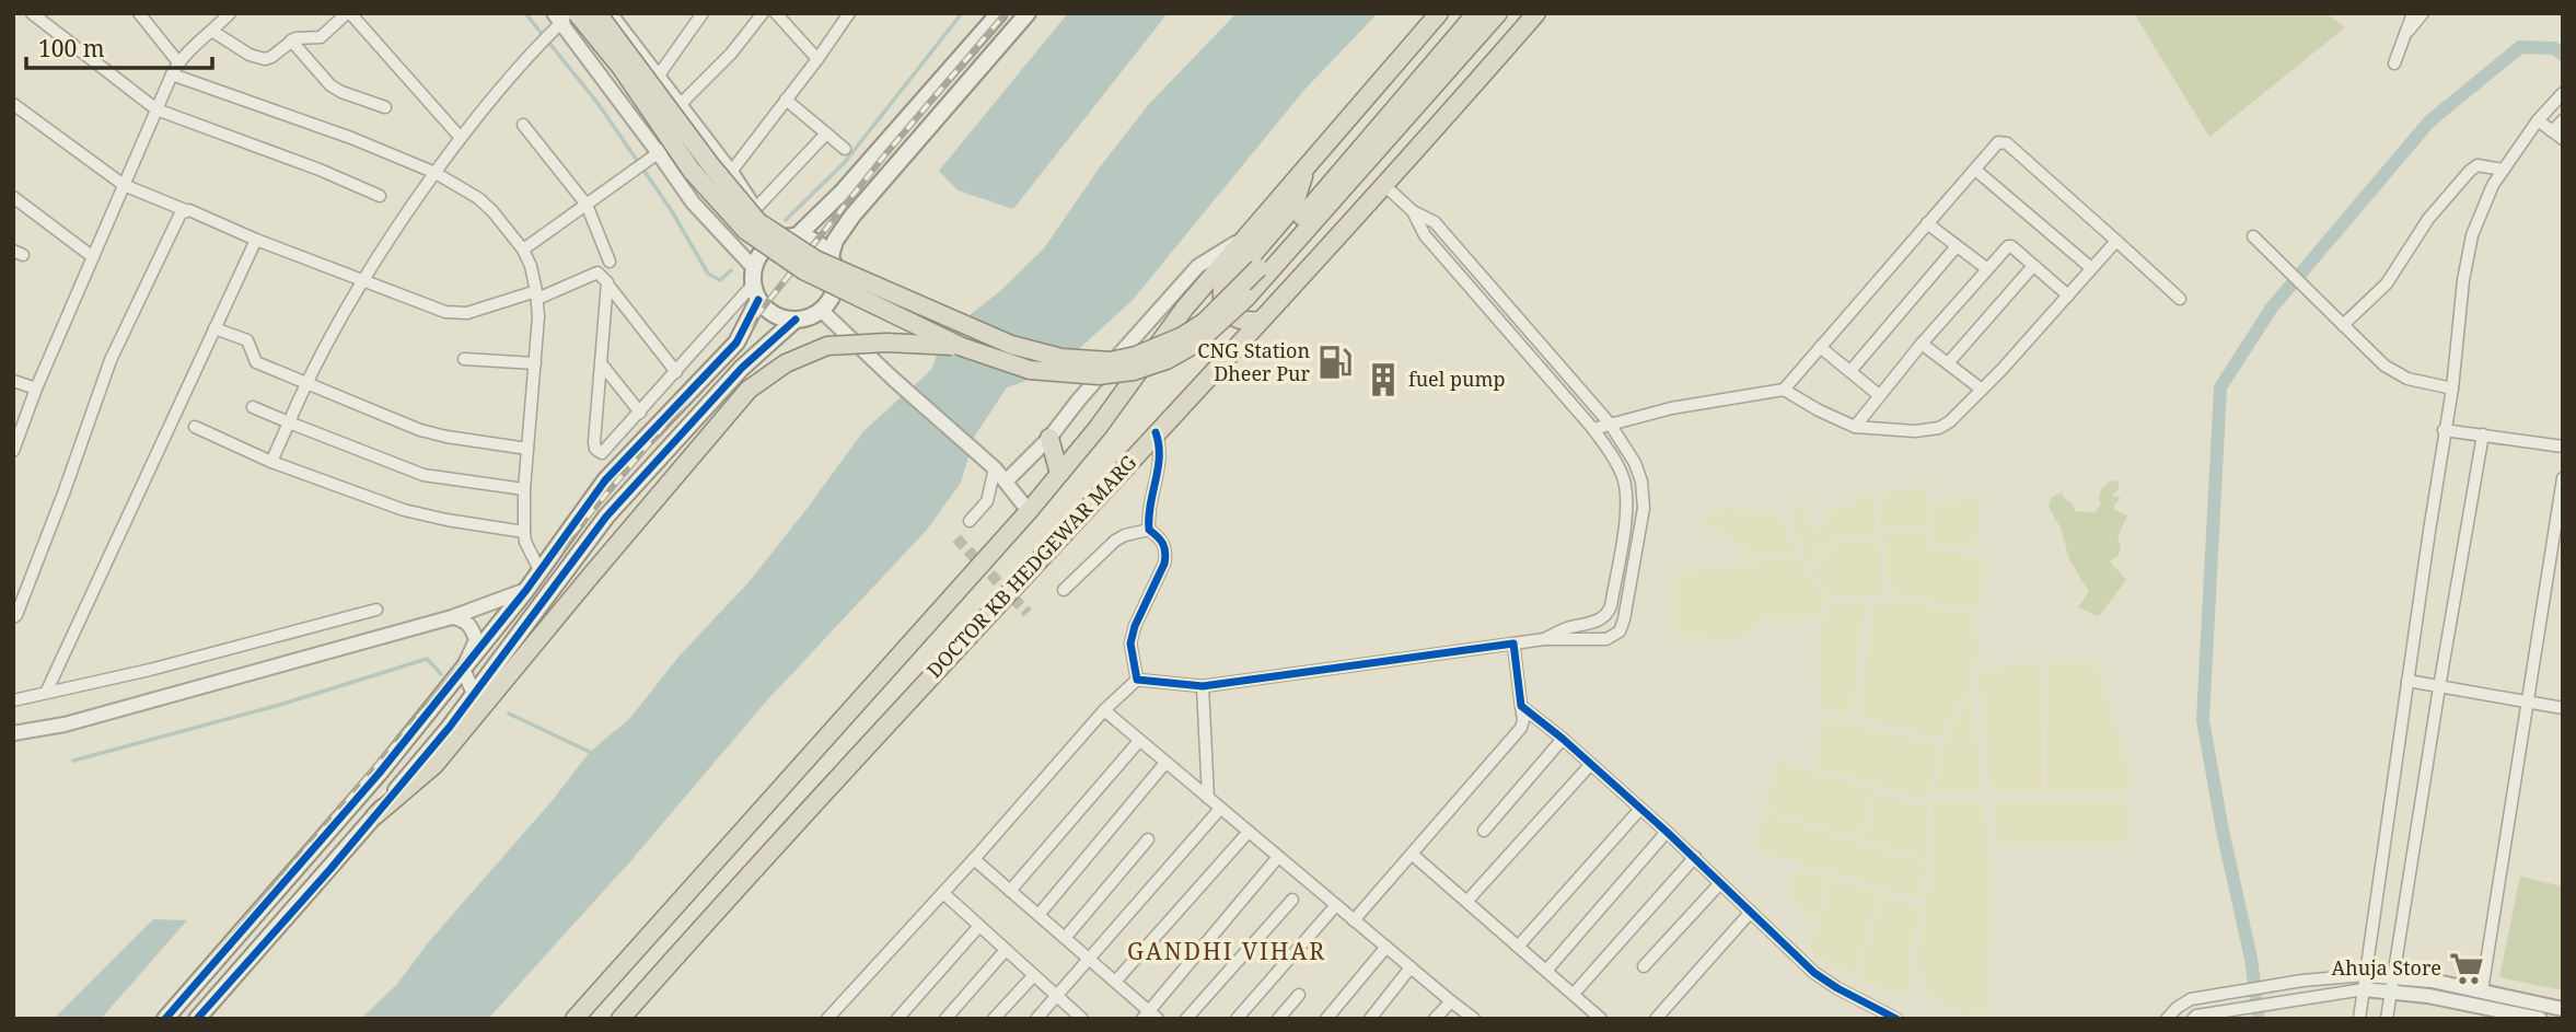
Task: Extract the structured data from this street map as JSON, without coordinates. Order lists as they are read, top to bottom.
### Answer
{
  "streets": {
    "highway": ["DOCTOR KB HEDGEWAR MARG"]
  },
  "districts": ["GANDHI VIHAR"],
  "places": {
    "fuel station": ["CNG Station Dheer Pur"],
    "building": ["fuel pump"],
    "supermarket": ["Ahuja Store"]
  },
  "scale_bar": "100 m"
}
